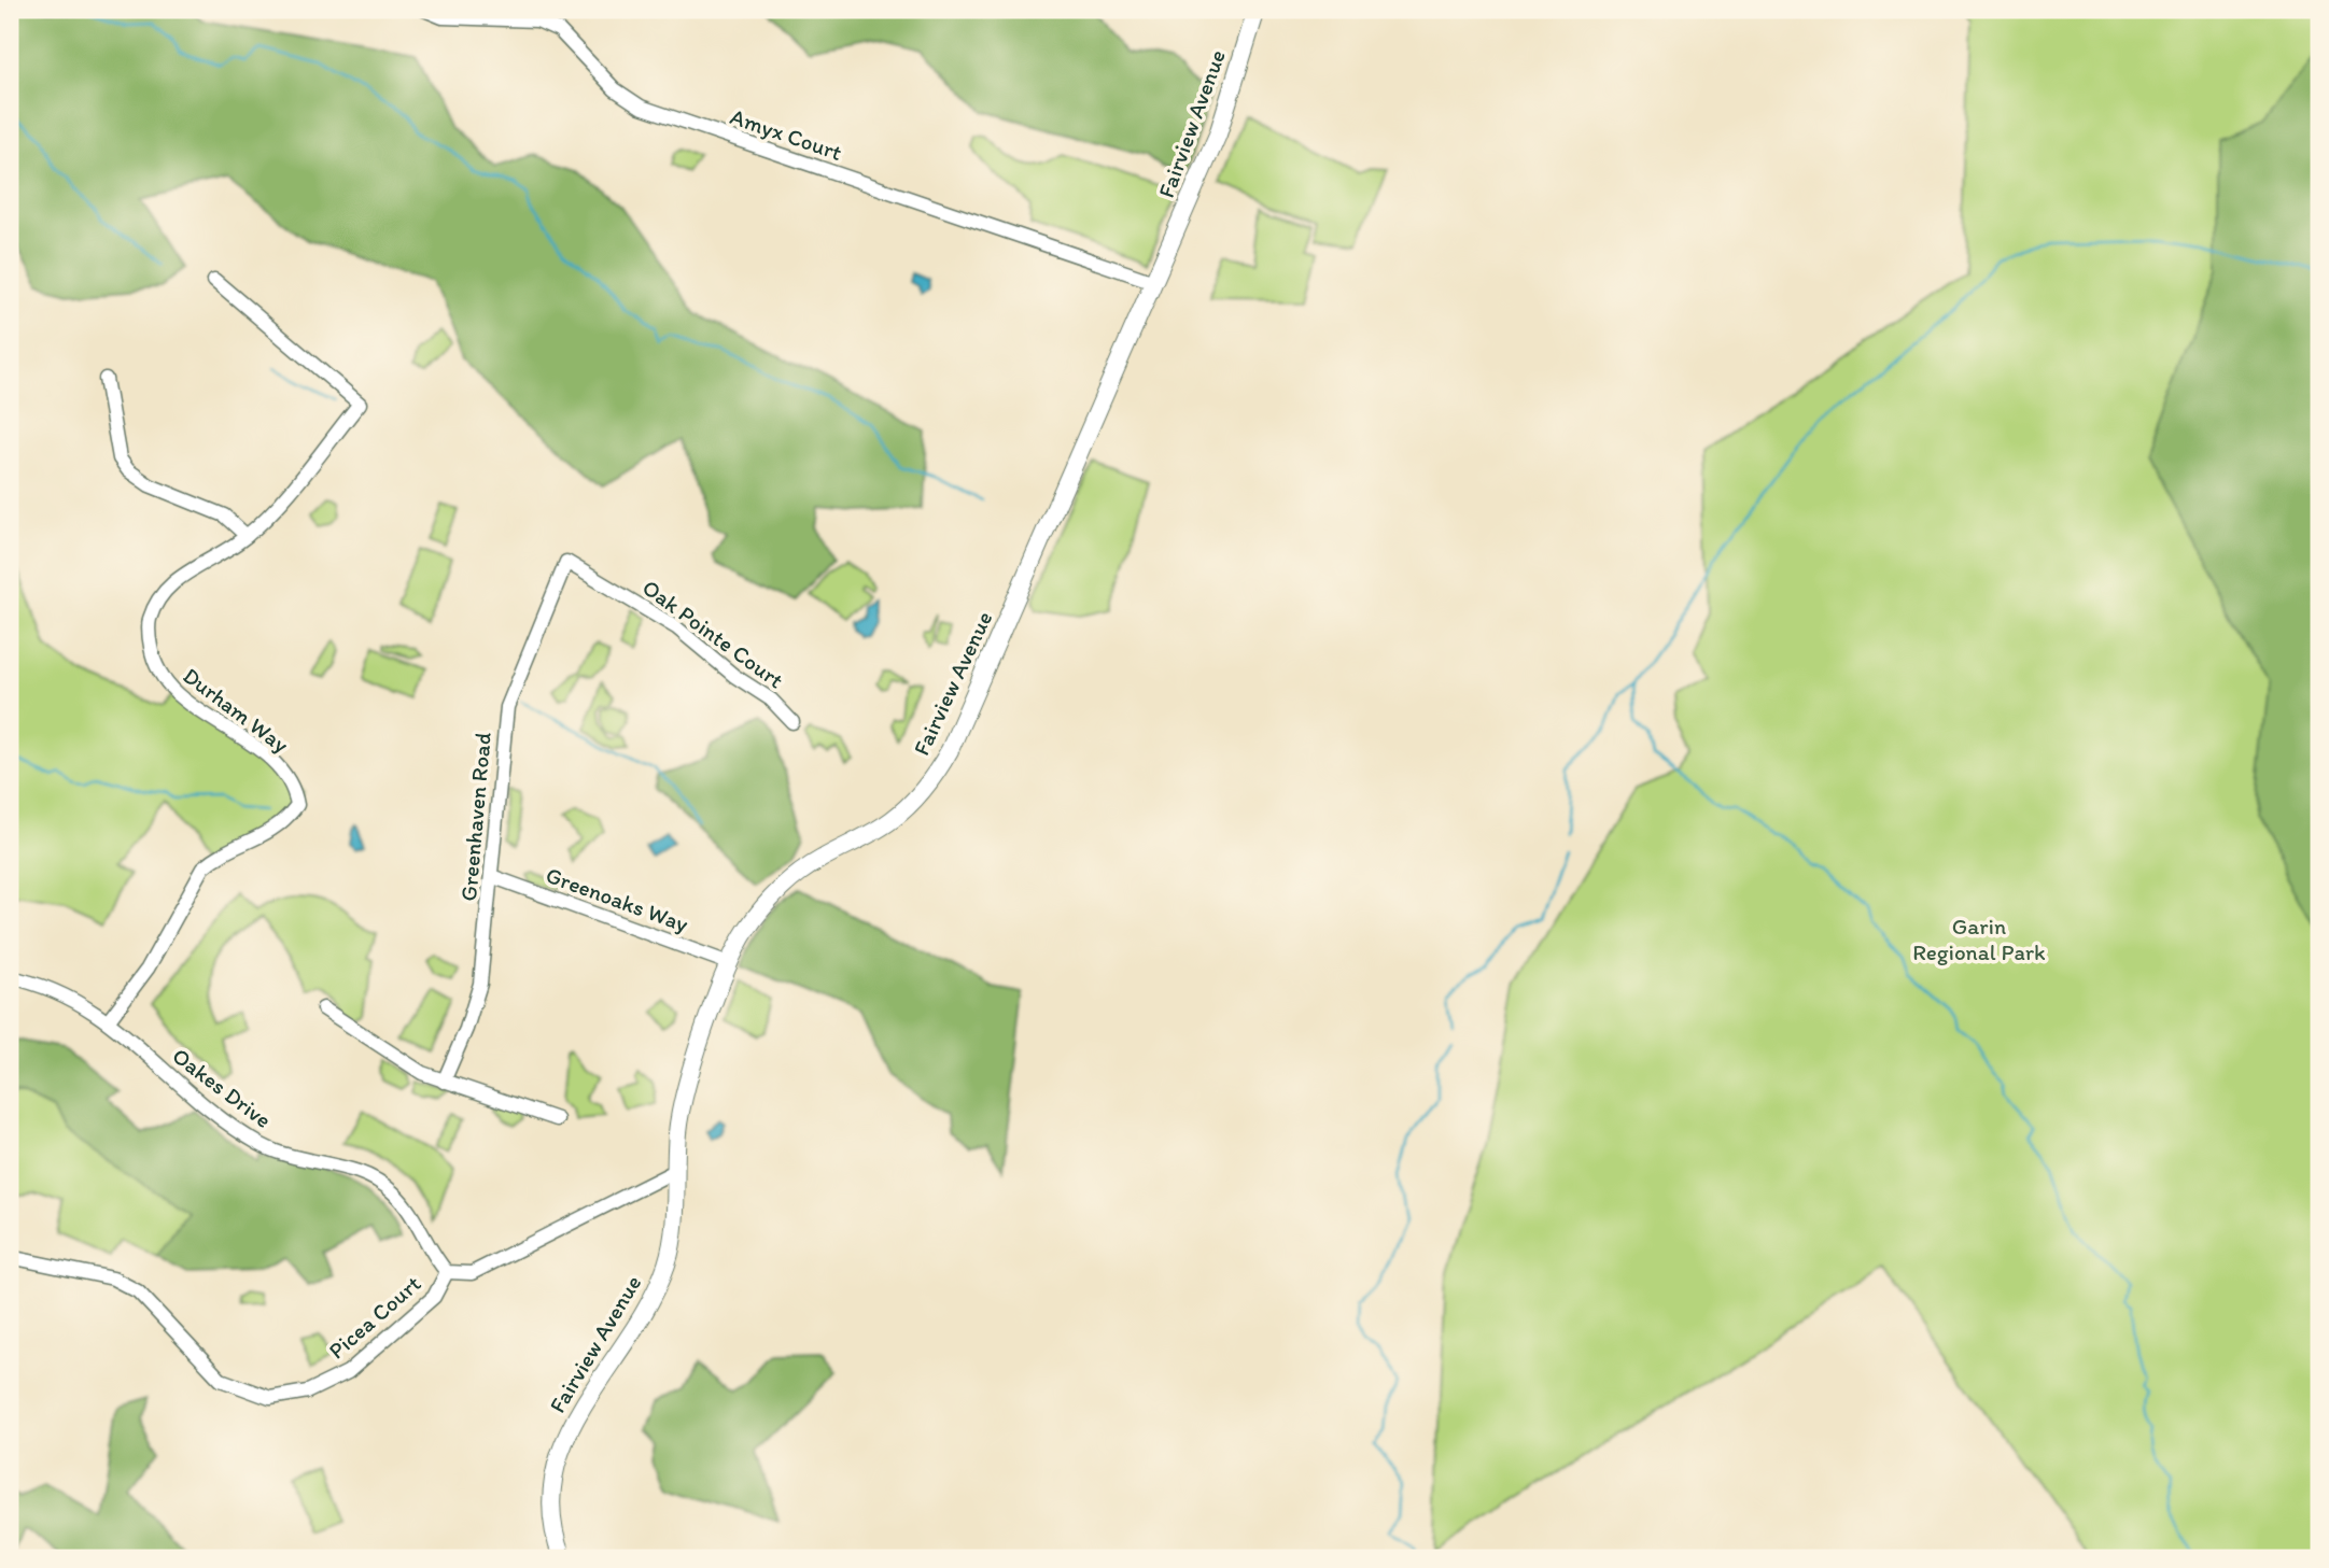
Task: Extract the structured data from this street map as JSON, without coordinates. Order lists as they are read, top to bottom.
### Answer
{
  "streets": {
    "main road": ["Fairview Avenue"],
    "street": [
      "Amyx Court",
      "Oak Pointe Court",
      "Durham Way",
      "Greenhaven Road",
      "Greenoaks Way",
      "Oakes Drive",
      "Picea Court"
    ]
  },
  "crossings": [
    ["Fairview Avenue", "Amyx Court"],
    ["Fairview Avenue", "Greenoaks Way"],
    ["Oak Pointe Court", "Greenhaven Road"],
    ["Durham Way", "Oakes Drive"],
    ["Greenhaven Road", "Greenoaks Way"],
    ["Oakes Drive", "Picea Court"]
  ],
  "parks": ["Garin Regional Park"]
}
